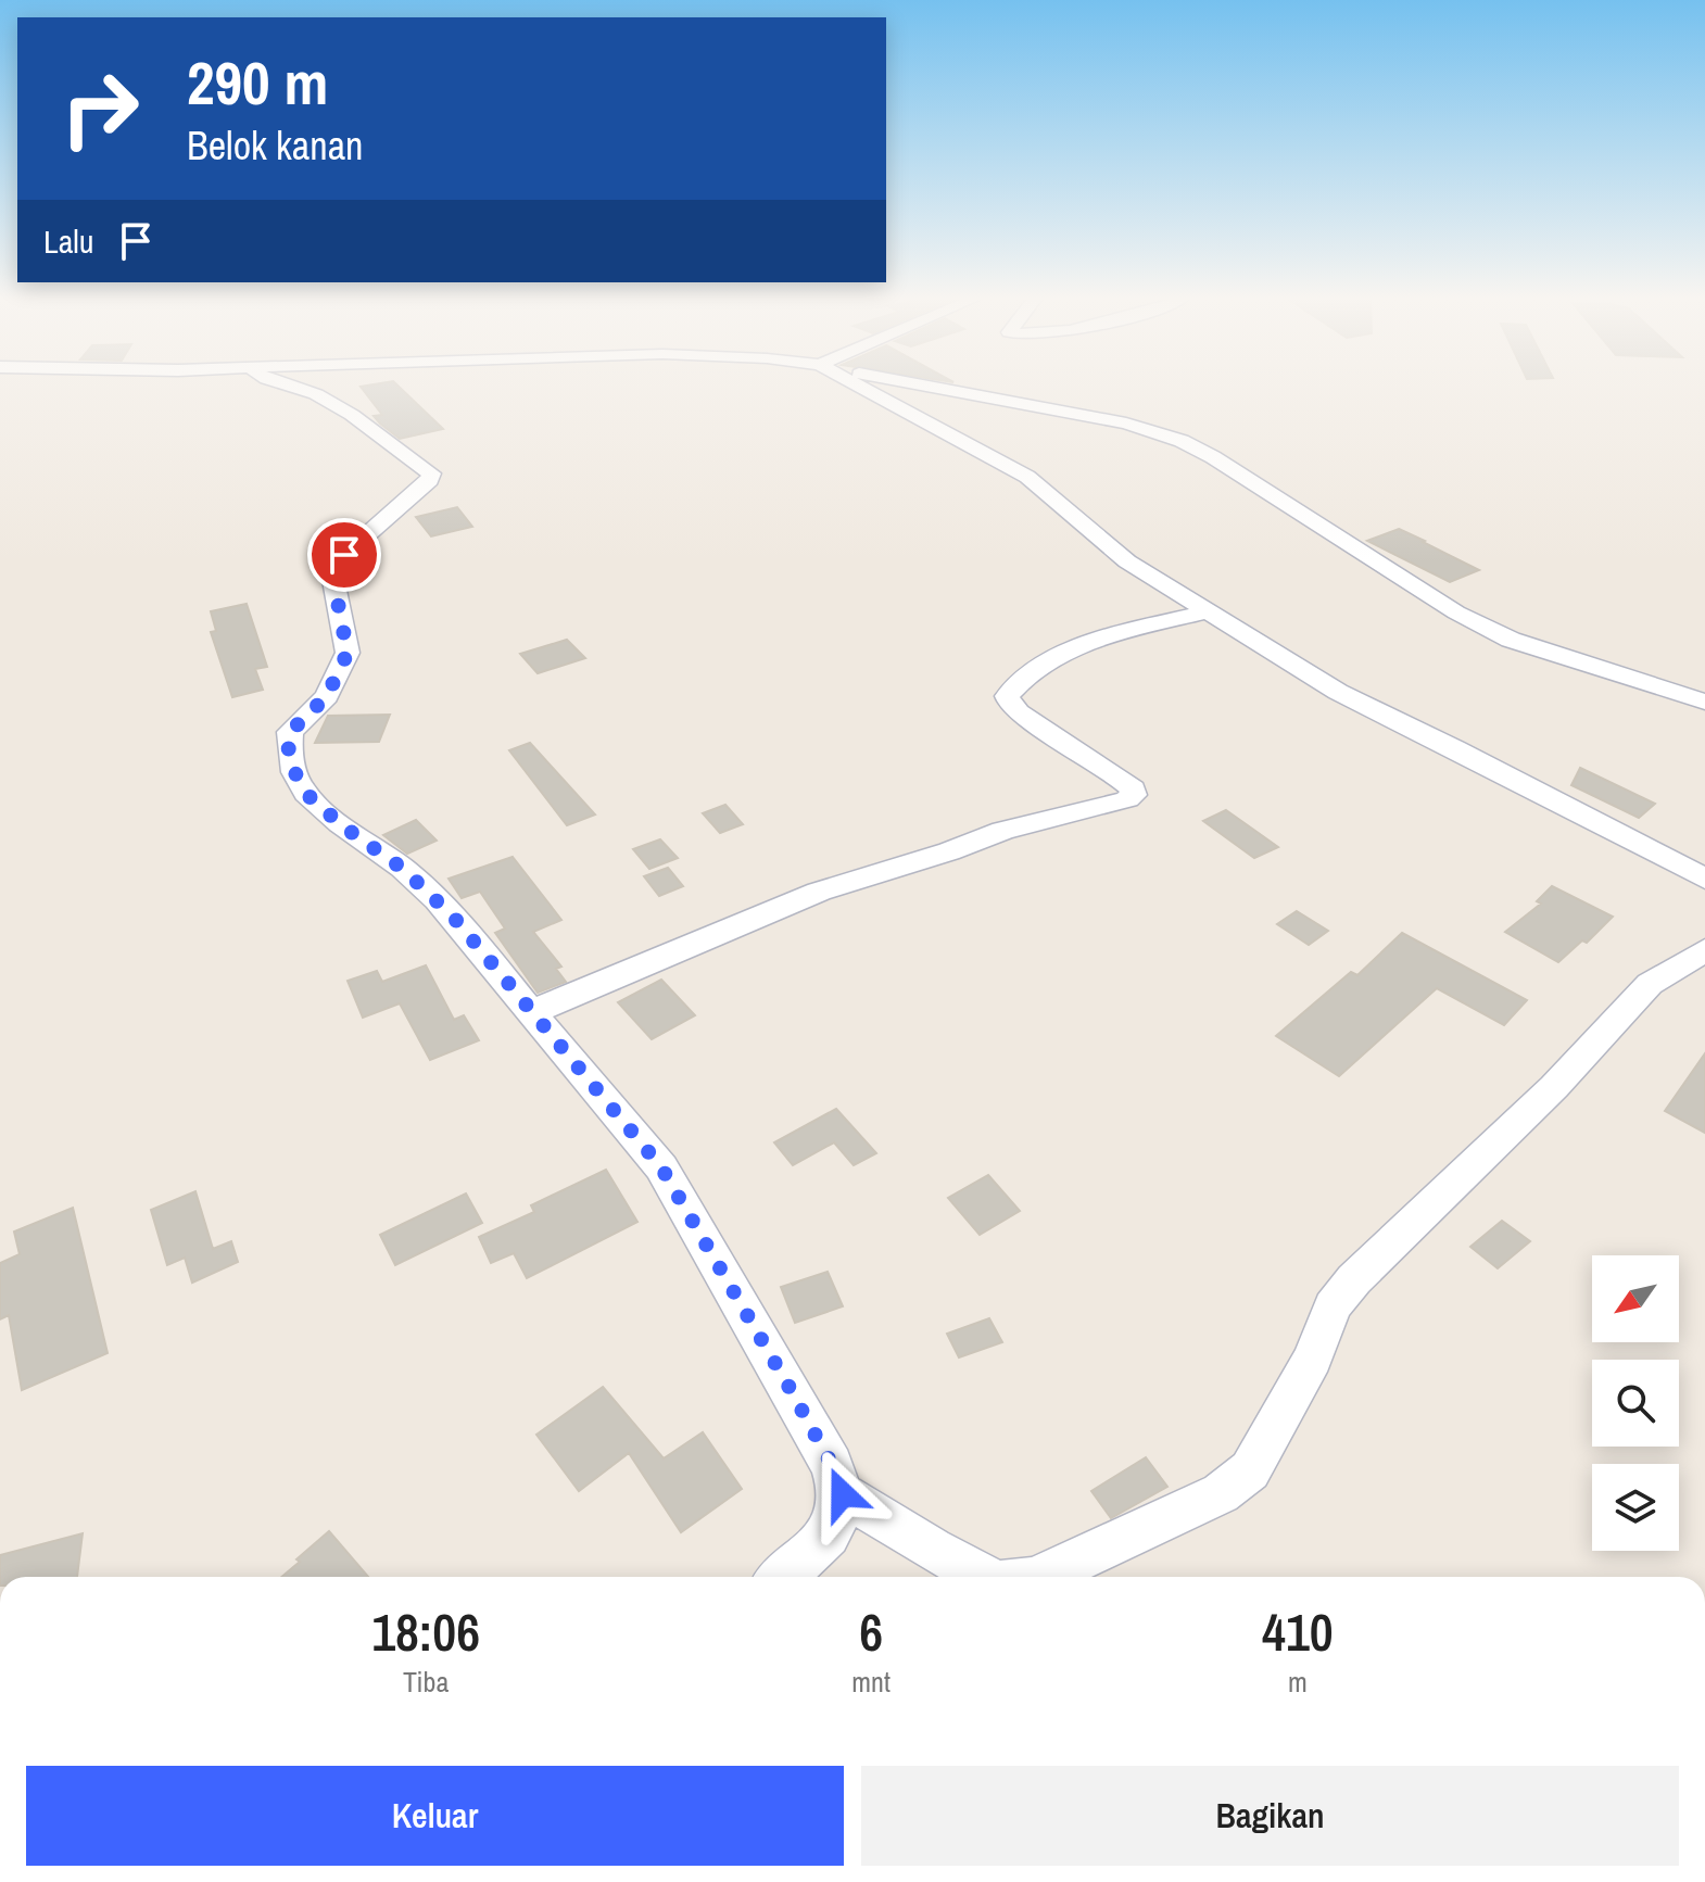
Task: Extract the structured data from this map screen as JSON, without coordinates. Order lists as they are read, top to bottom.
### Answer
{
  "north": "bottom left",
  "page": {
    "turn": ["290 m", "Belok kanan"],
    "then": "Lalu",
    "eta": [
      "18:06",
      "Tiba",
      "6",
      "mnt",
      "410",
      "m"
    ],
    "buttons": ["Keluar", "Bagikan"]
  }
}
